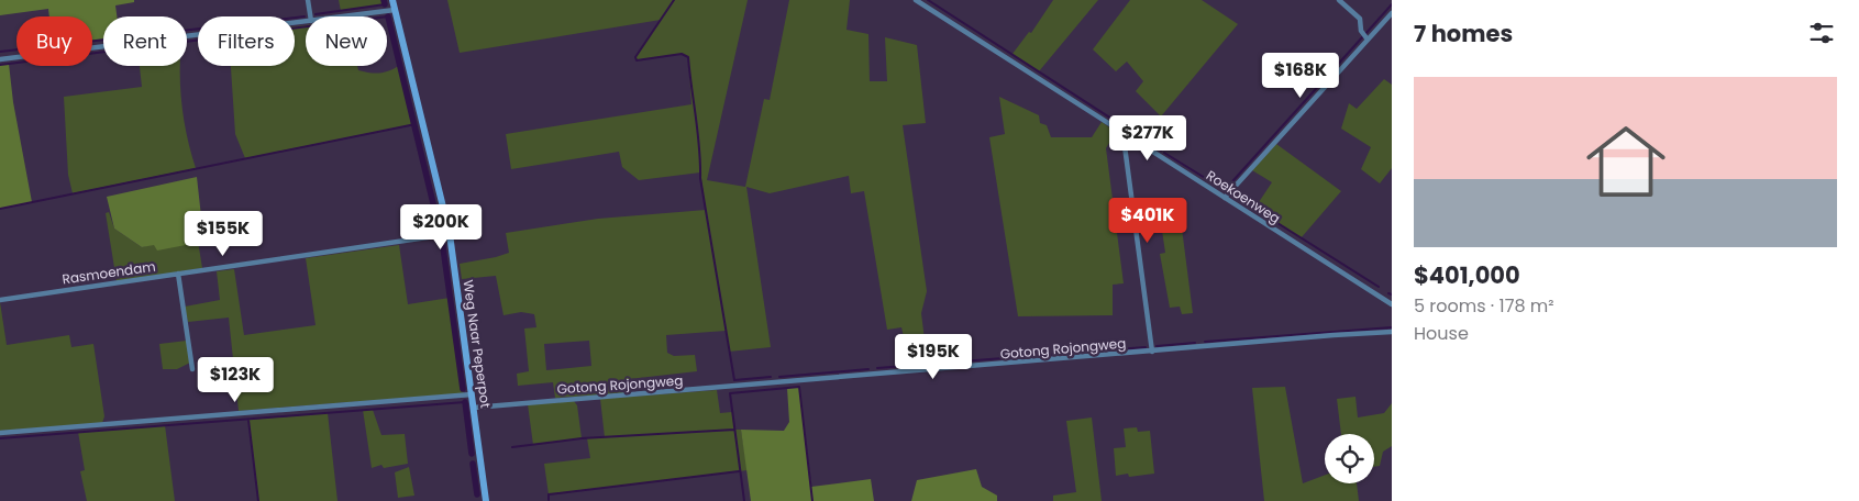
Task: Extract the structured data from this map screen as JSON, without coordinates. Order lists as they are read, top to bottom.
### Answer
{
  "streets": {
    "street": [
      "Roekoenweg",
      "Rasmoendam",
      "Weg Naar Peperpot",
      "Gotong Rojongweg"
    ]
  },
  "crossings": [
    ["Rasmoendam", "Weg Naar Peperpot"],
    ["Weg Naar Peperpot", "Gotong Rojongweg"]
  ],
  "page": {
    "heading": "7 homes",
    "chip": [
      "Buy",
      "Rent",
      "Filters",
      "New"
    ],
    "price": [
      "$168K",
      "$277K",
      "$401K",
      "$200K",
      "$155K",
      "$195K",
      "$123K"
    ],
    "list": [
      {
        "name": "$401,000",
        "note": "5 rooms · 178 m² · House"
      }
    ]
  }
}
